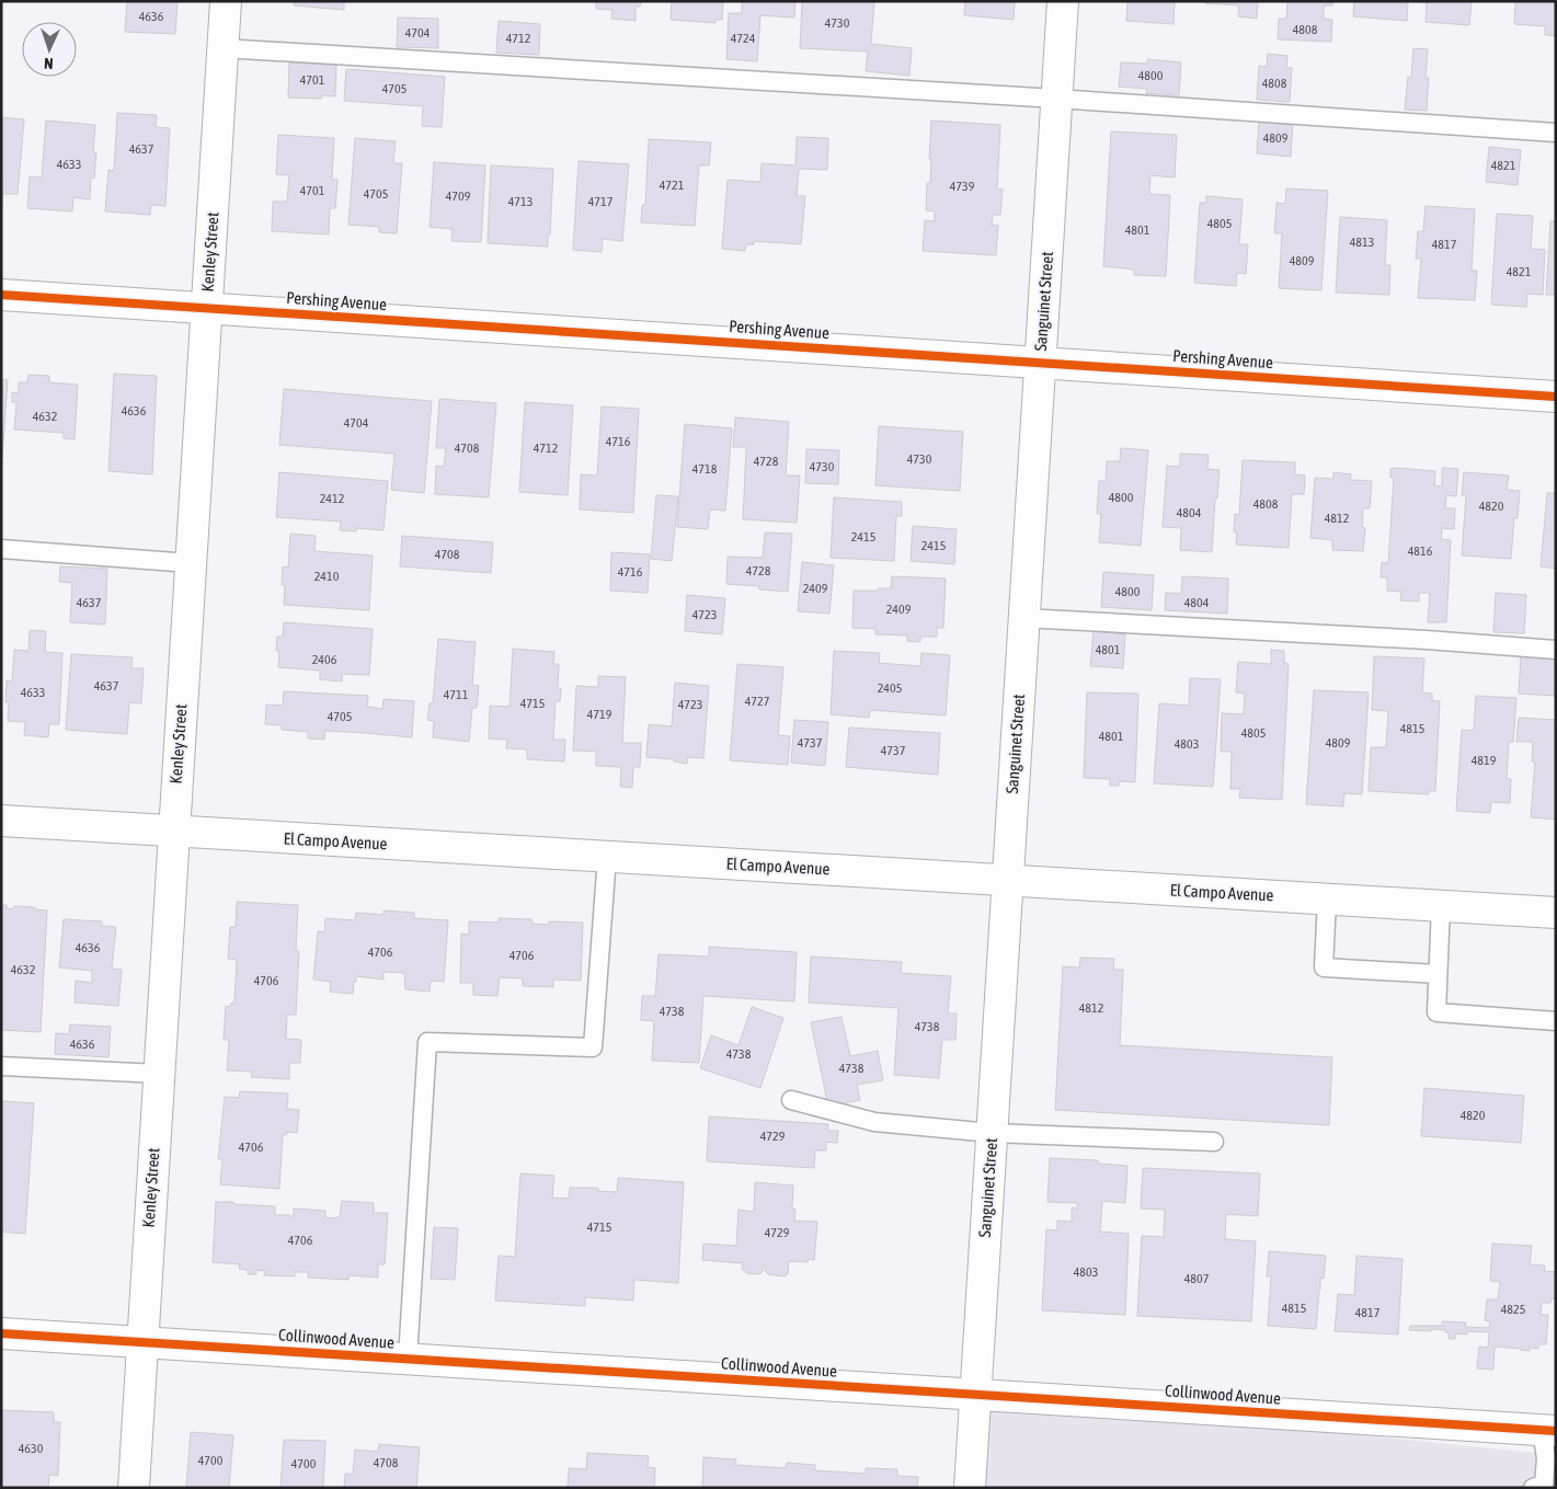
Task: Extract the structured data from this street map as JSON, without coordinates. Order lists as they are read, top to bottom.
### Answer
{
  "streets": {
    "street": [
      "Kenley Street",
      "Pershing Avenue",
      "Sanguinet Street",
      "El Campo Avenue",
      "Collinwood Avenue"
    ]
  },
  "crossings": [
    ["Kenley Street", "Pershing Avenue"],
    ["Kenley Street", "El Campo Avenue"],
    ["Kenley Street", "Collinwood Avenue"],
    ["Pershing Avenue", "Sanguinet Street"],
    ["Sanguinet Street", "El Campo Avenue"],
    ["Sanguinet Street", "Collinwood Avenue"]
  ],
  "house_numbers": [
    "4636",
    "4730",
    "4808",
    "4704",
    "4712",
    "4724",
    "4800",
    "4701",
    "4808",
    "4705",
    "4809",
    "4637",
    "4633",
    "4821",
    "4721",
    "4739",
    "4701",
    "4705",
    "4709",
    "4713",
    "4717",
    "4805",
    "4801",
    "4813",
    "4817",
    "4809",
    "4821",
    "4636",
    "4632",
    "4704",
    "4716",
    "4708",
    "4712",
    "4730",
    "4728",
    "4730",
    "4718",
    "4800",
    "2412",
    "4808",
    "4820",
    "4804",
    "4812",
    "2415",
    "2415",
    "4816",
    "4708",
    "4728",
    "4716",
    "2410",
    "2409",
    "4800",
    "4637",
    "4804",
    "2409",
    "4723",
    "4801",
    "2406",
    "4637",
    "2405",
    "4633",
    "4711",
    "4727",
    "4715",
    "4723",
    "4719",
    "4705",
    "4815",
    "4805",
    "4801",
    "4737",
    "4809",
    "4803",
    "4737",
    "4819",
    "4636",
    "4706",
    "4706",
    "4632",
    "4706",
    "4812",
    "4738",
    "4738",
    "4636",
    "4738",
    "4738",
    "4820",
    "4729",
    "4706",
    "4715",
    "4729",
    "4706",
    "4803",
    "4807",
    "4815",
    "4825",
    "4817",
    "4630",
    "4700",
    "4708",
    "4700"
  ],
  "north": "bottom"
}
